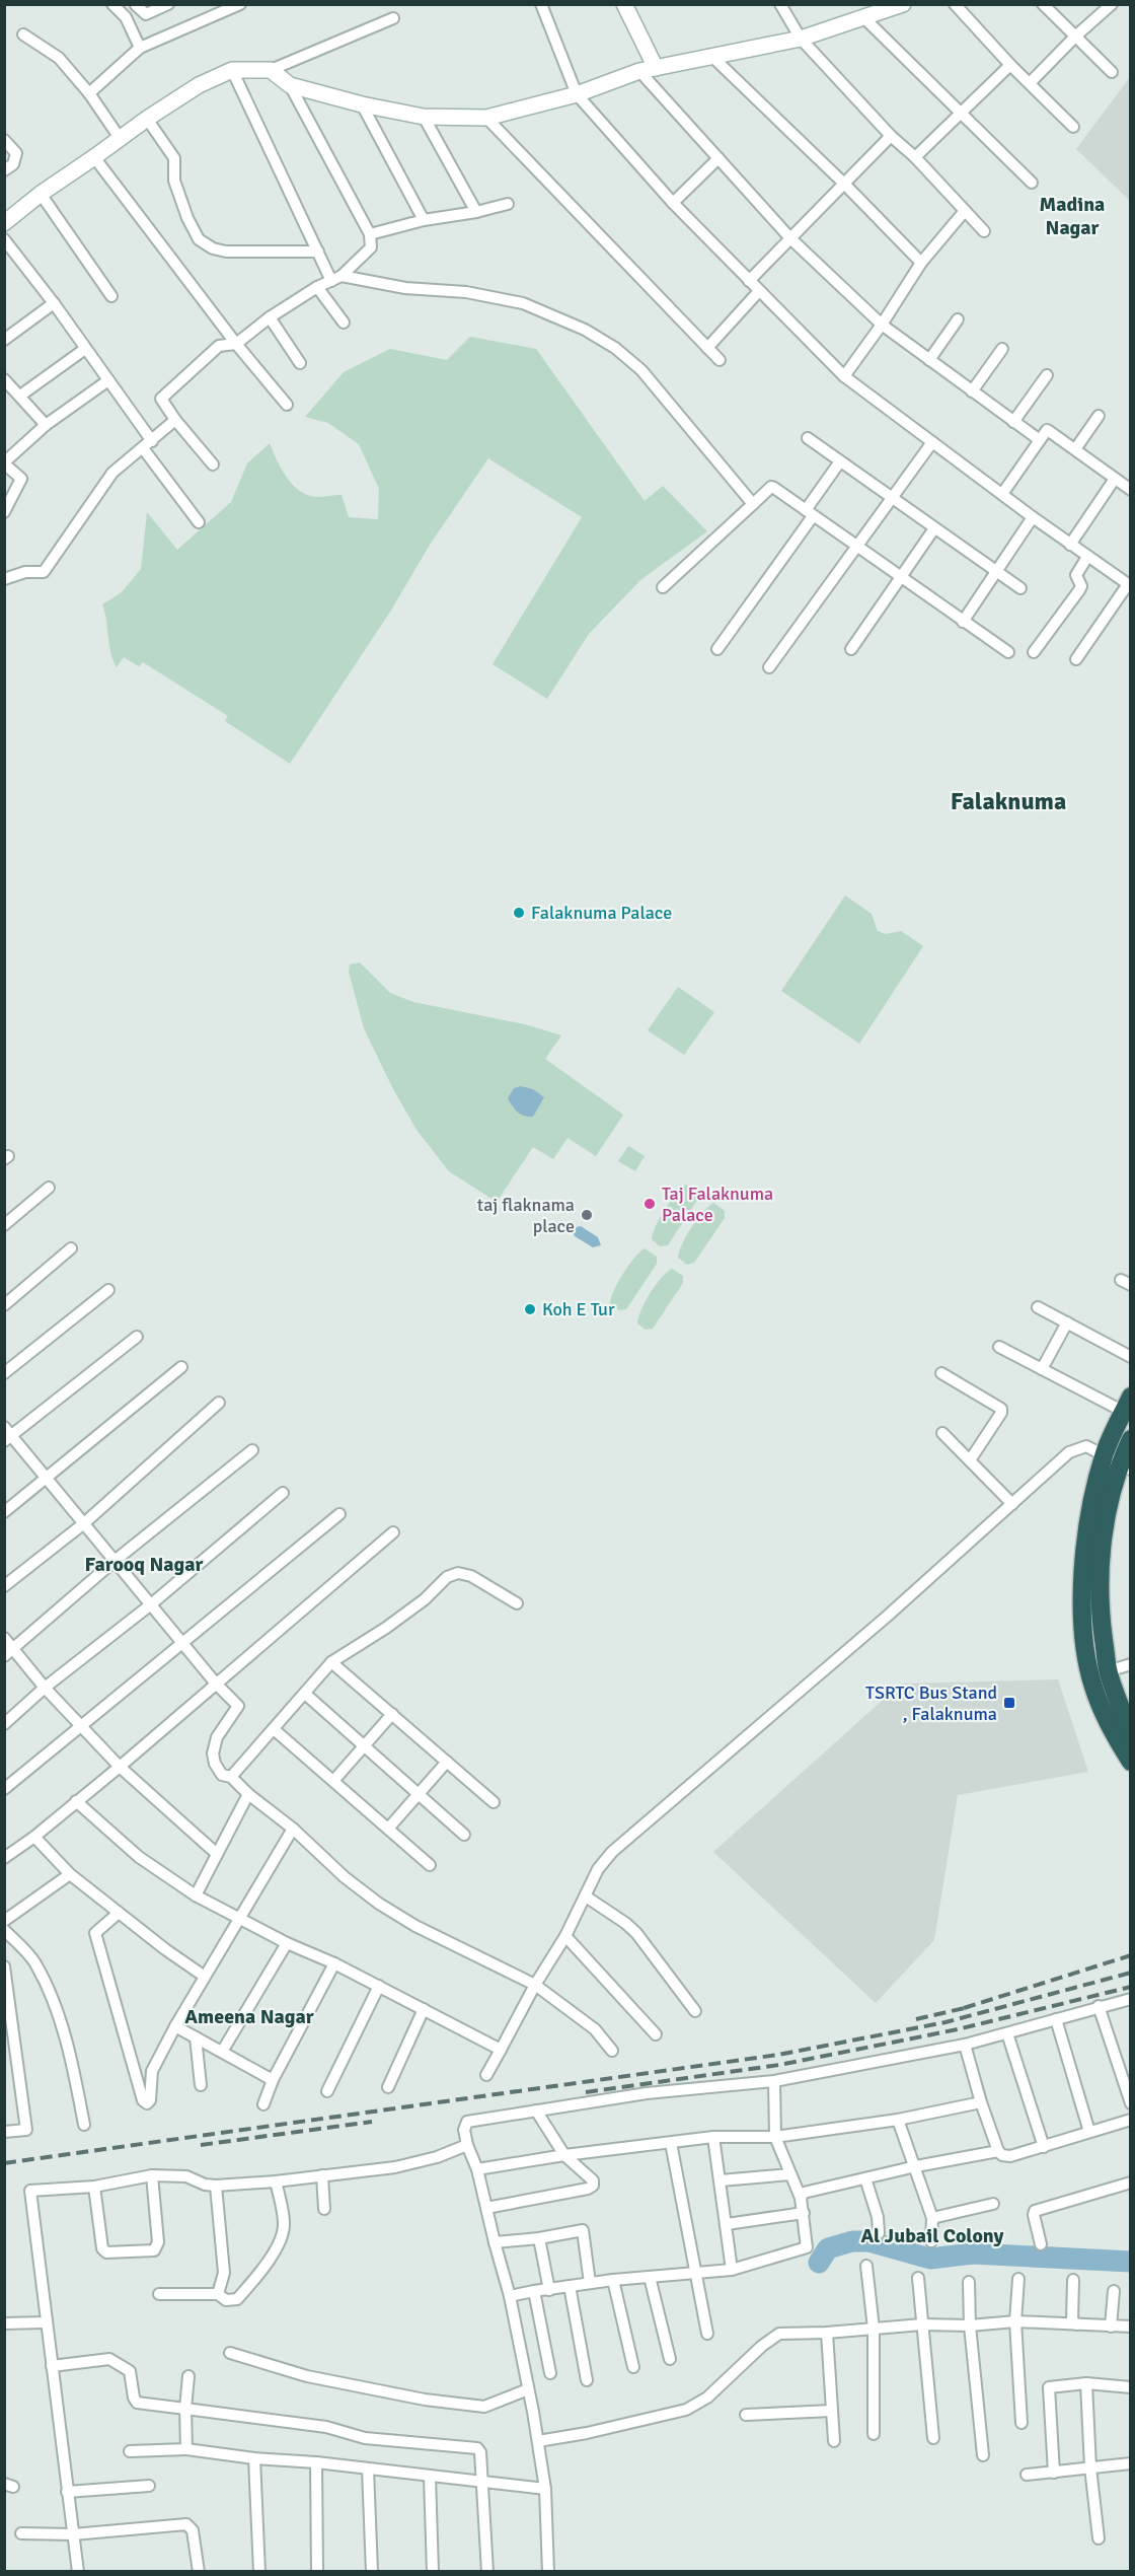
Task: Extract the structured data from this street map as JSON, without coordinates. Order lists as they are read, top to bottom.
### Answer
{
  "districts": [
    "Madina Nagar",
    "Falaknuma",
    "Farooq Nagar",
    "Ameena Nagar",
    "Al Jubail Colony"
  ],
  "places": {
    "other": [
      "Falaknuma Palace",
      "Taj Falaknuma Palace",
      "taj flaknama place",
      "Koh E Tur"
    ],
    "transit": ["TSRTC Bus Stand , Falaknuma"]
  }
}
